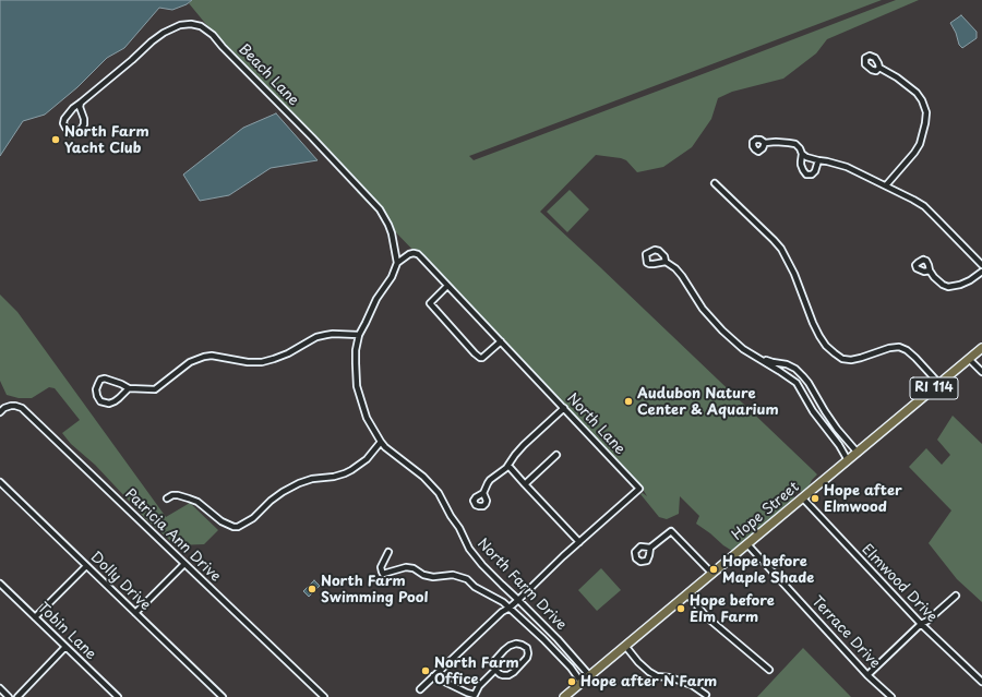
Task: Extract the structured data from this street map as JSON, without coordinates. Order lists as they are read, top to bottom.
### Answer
{
  "streets": {
    "main road": ["RI 114", "Hope Street"],
    "street": [
      "Beach Lane",
      "North Lane",
      "Patricia Ann Drive",
      "Dolly Drive",
      "Elmwood Drive",
      "North Farm Drive",
      "Tobin Lane",
      "Terrace Drive"
    ]
  },
  "crossings": [
    ["Beach Lane", "North Lane"],
    ["Beach Lane", "North Farm Drive"],
    ["RI 114", "Hope Street"],
    ["North Lane", "North Farm Drive"],
    ["Hope Street", "Elmwood Drive"],
    ["Hope Street", "North Farm Drive"],
    ["Hope Street", "Terrace Drive"]
  ],
  "places": [
    "North Farm Yacht Club",
    "Audubon Nature Center & Aquarium",
    "Hope after Elmwood",
    "Hope before Maple Shade",
    "North Farm Swimming Pool",
    "Hope before Elm Farm",
    "North Farm Office",
    "Hope after N Farm"
  ]
}
